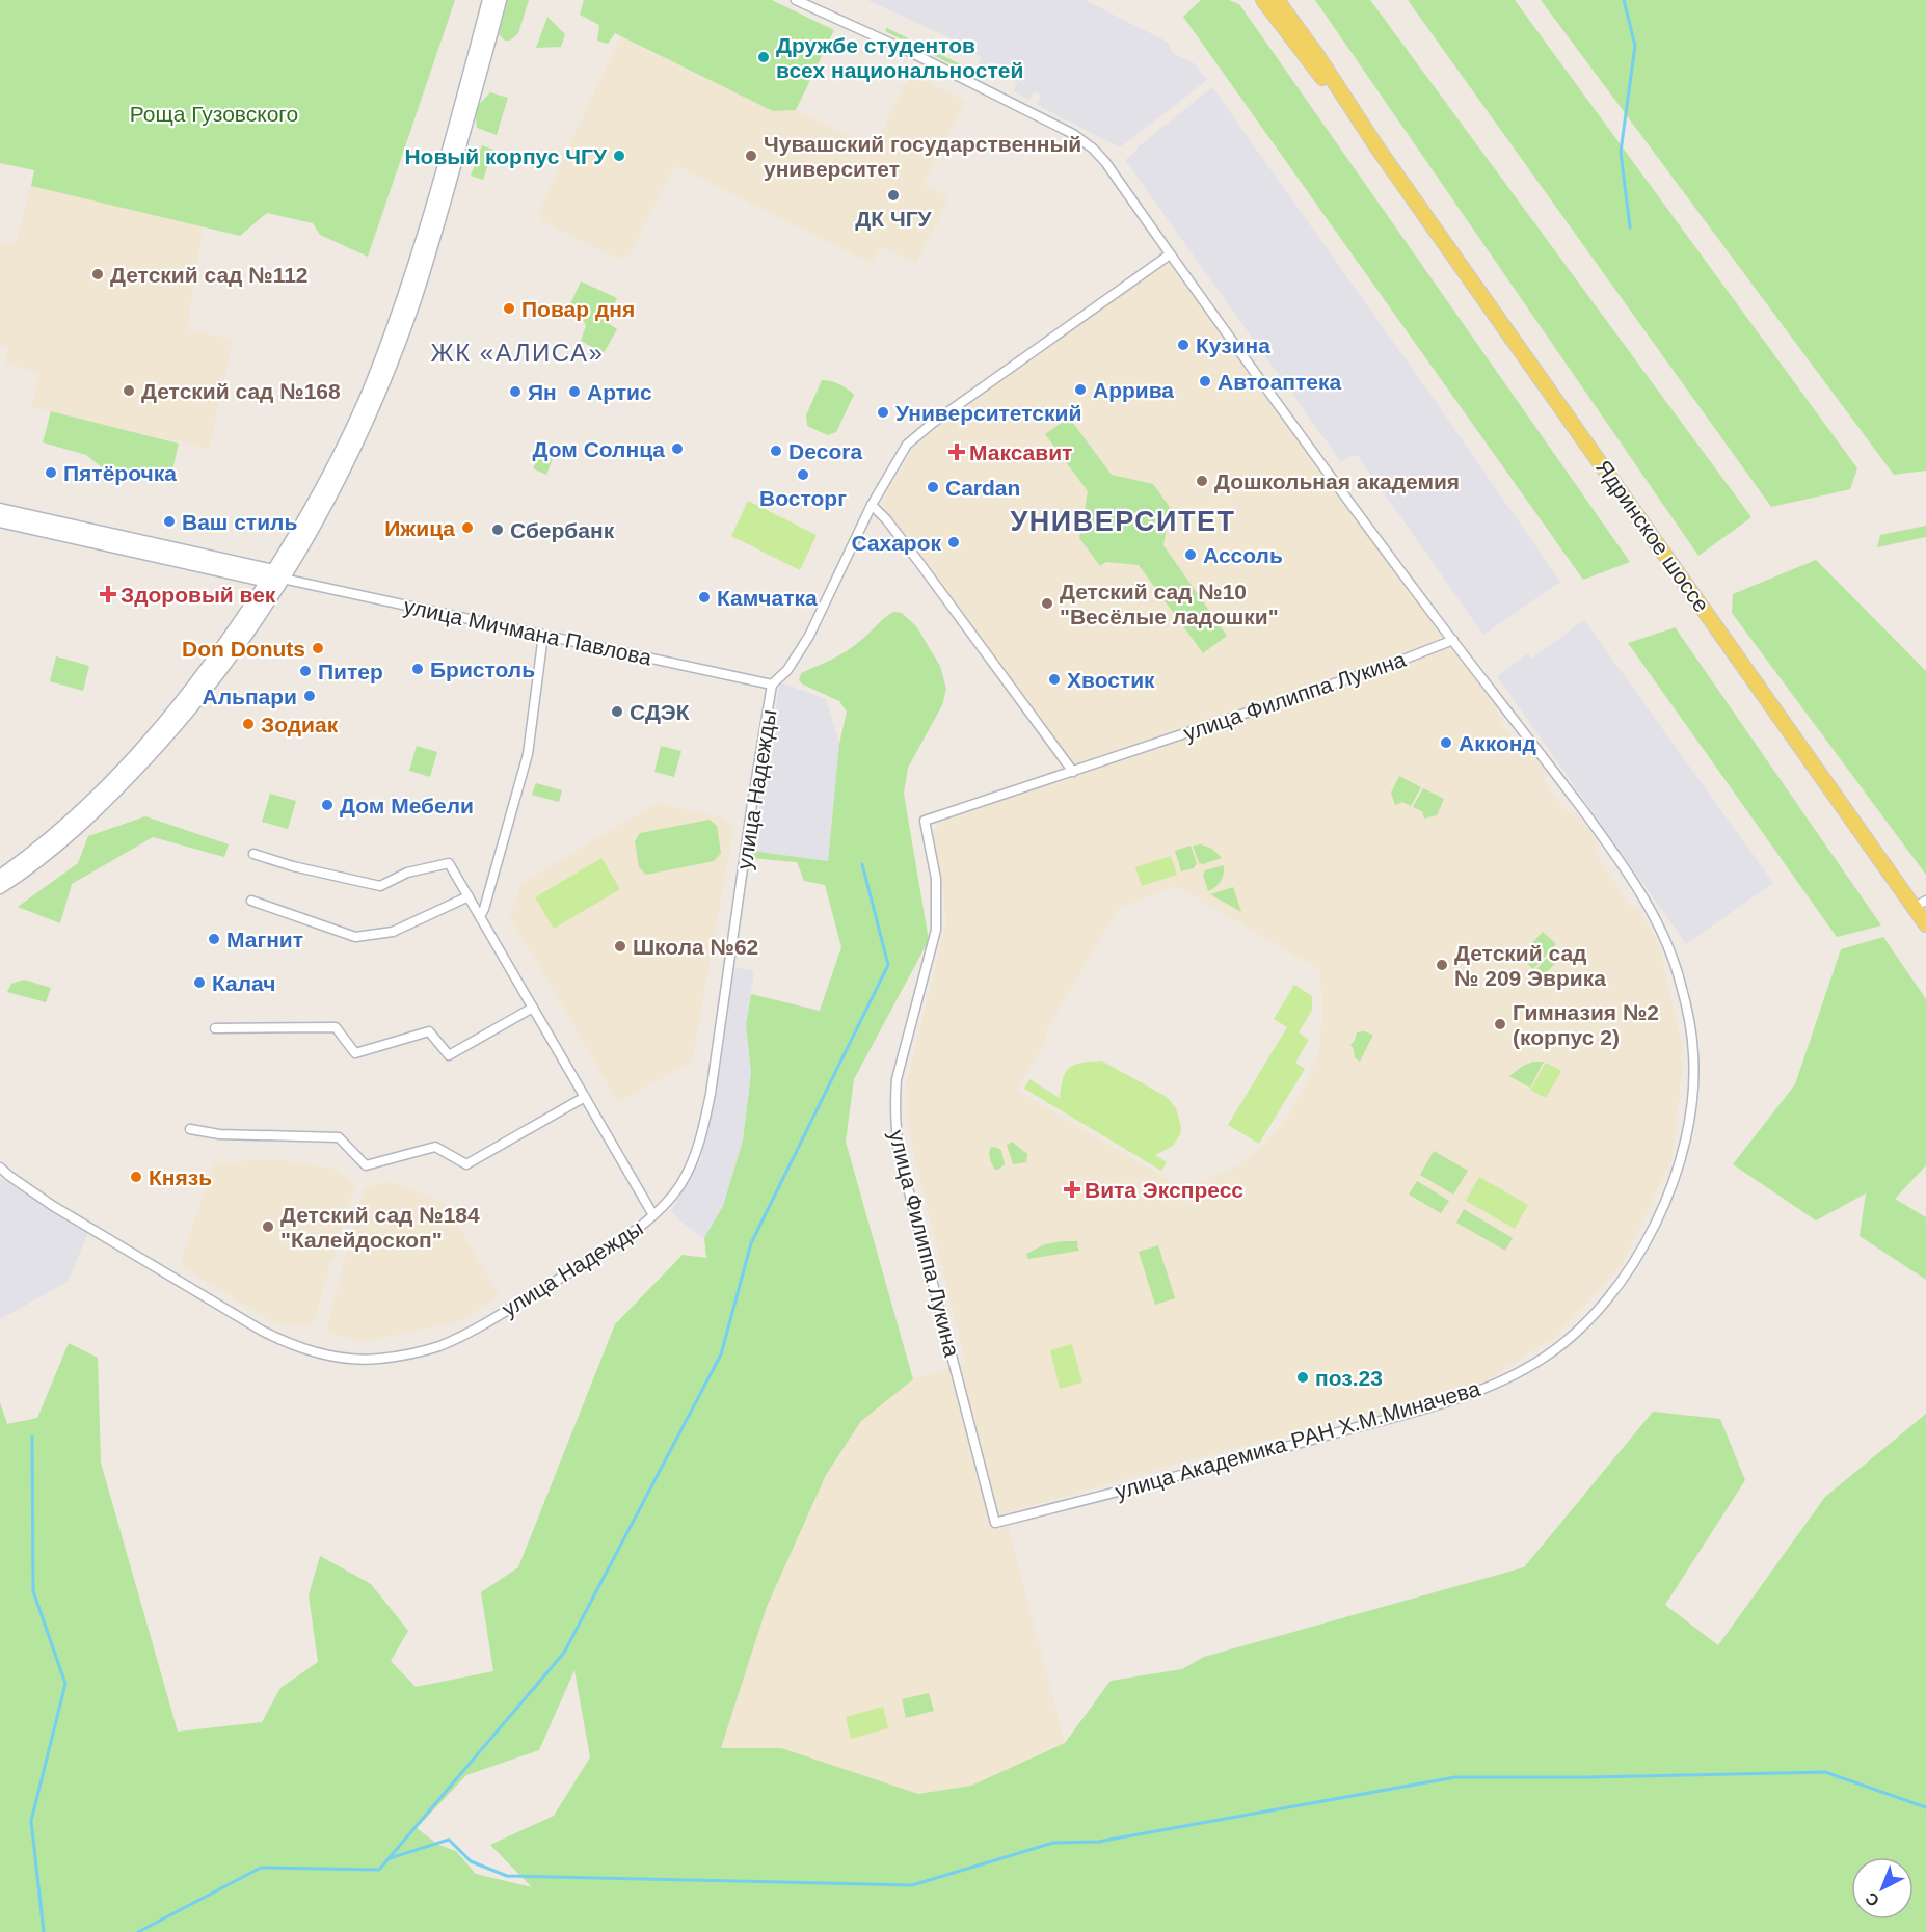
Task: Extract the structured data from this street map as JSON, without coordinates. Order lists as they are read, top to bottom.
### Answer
{
  "streets": {
    "main road": ["Ядринское шоссе", "улица Мичмана Павлова"],
    "street": ["улица Филиппа Лукина", "улица Надежды", "улица Академика РАН Х.М.Миначева"]
  },
  "crossings": [
    ["улица Мичмана Павлова", "улица Надежды"],
    ["улица Филиппа Лукина", "улица Академика РАН Х.М.Миначева"]
  ],
  "districts": ["ЖК «АЛИСА»", "УНИВЕРСИТЕТ"],
  "parks": ["Роща Гузовского"],
  "places": {
    "other": [
      "Дружбе студентов всех национальностей",
      "Новый корпус ЧГУ",
      "Чувашский государственный университет",
      "ДК ЧГУ",
      "Детский сад №112",
      "Повар дня",
      "Кузина",
      "Автоаптека",
      "Аррива",
      "Детский сад №168",
      "Ян",
      "Артис",
      "Университетский",
      "Дом Солнца",
      "Decora",
      "Пятёрочка",
      "Восторг",
      "Дошкольная академия",
      "Cardan",
      "Ваш стиль",
      "Ижица",
      "Сбербанк",
      "Сахарок",
      "Ассоль",
      "Камчатка",
      "Детский сад №10 \"Весёлые ладошки\"",
      "Don Donuts",
      "Бристоль",
      "Питер",
      "Хвостик",
      "Альпари",
      "СДЭК",
      "Зодиак",
      "Акконд",
      "Дом Мебели",
      "Магнит",
      "Школа №62",
      "Детский сад № 209 Эврика",
      "Калач",
      "Гимназия №2 (корпус 2)",
      "Князь",
      "Детский сад №184 \"Калейдоскоп\"",
      "поз.23"
    ],
    "health": ["Максавит", "Здоровый век", "Вита Экспресс"]
  },
  "north": "bottom left"
}
